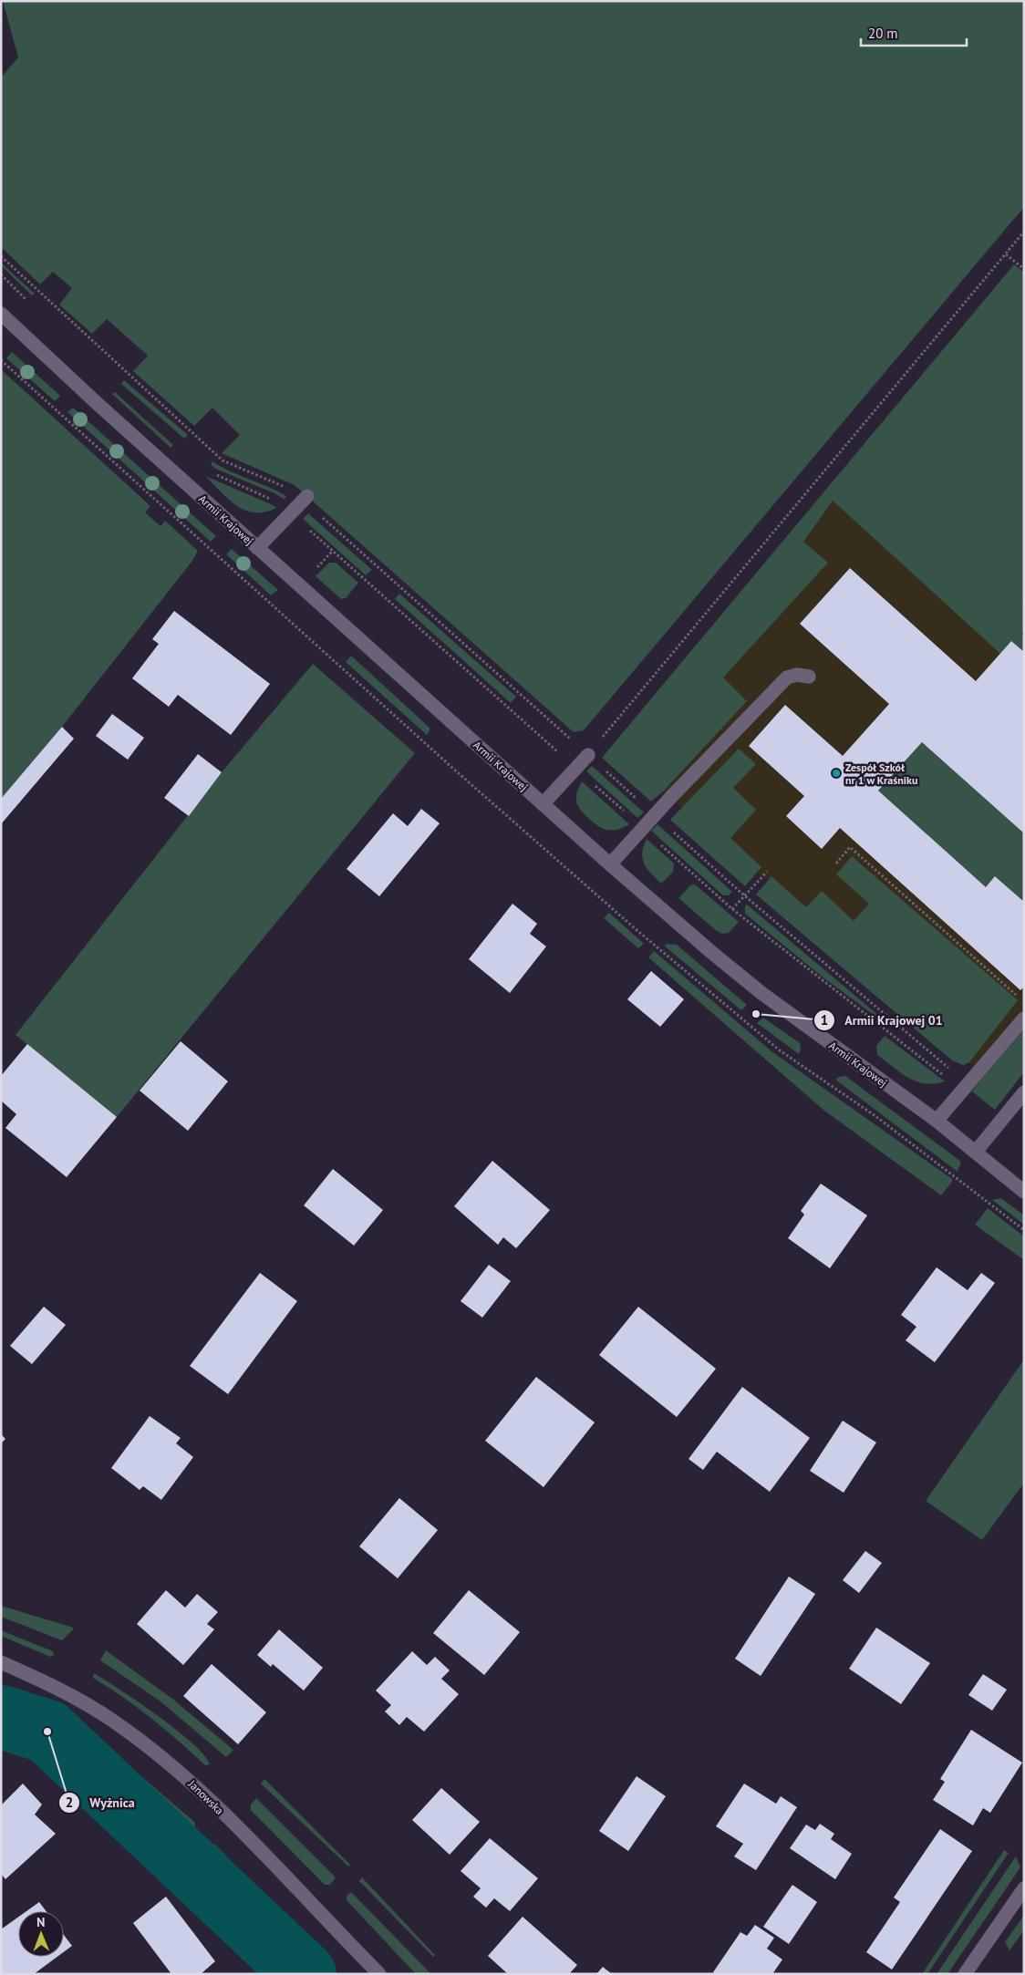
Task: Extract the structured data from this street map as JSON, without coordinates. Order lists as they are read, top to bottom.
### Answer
{
  "streets": {
    "street": ["Armii Krajowej", "Janowska"]
  },
  "places": ["Zespół Szkół nr 1 w Kraśniku", "Armii Krajowej 01", "Wyżnica"],
  "scale_bar": "20 m",
  "north": "top"
}
